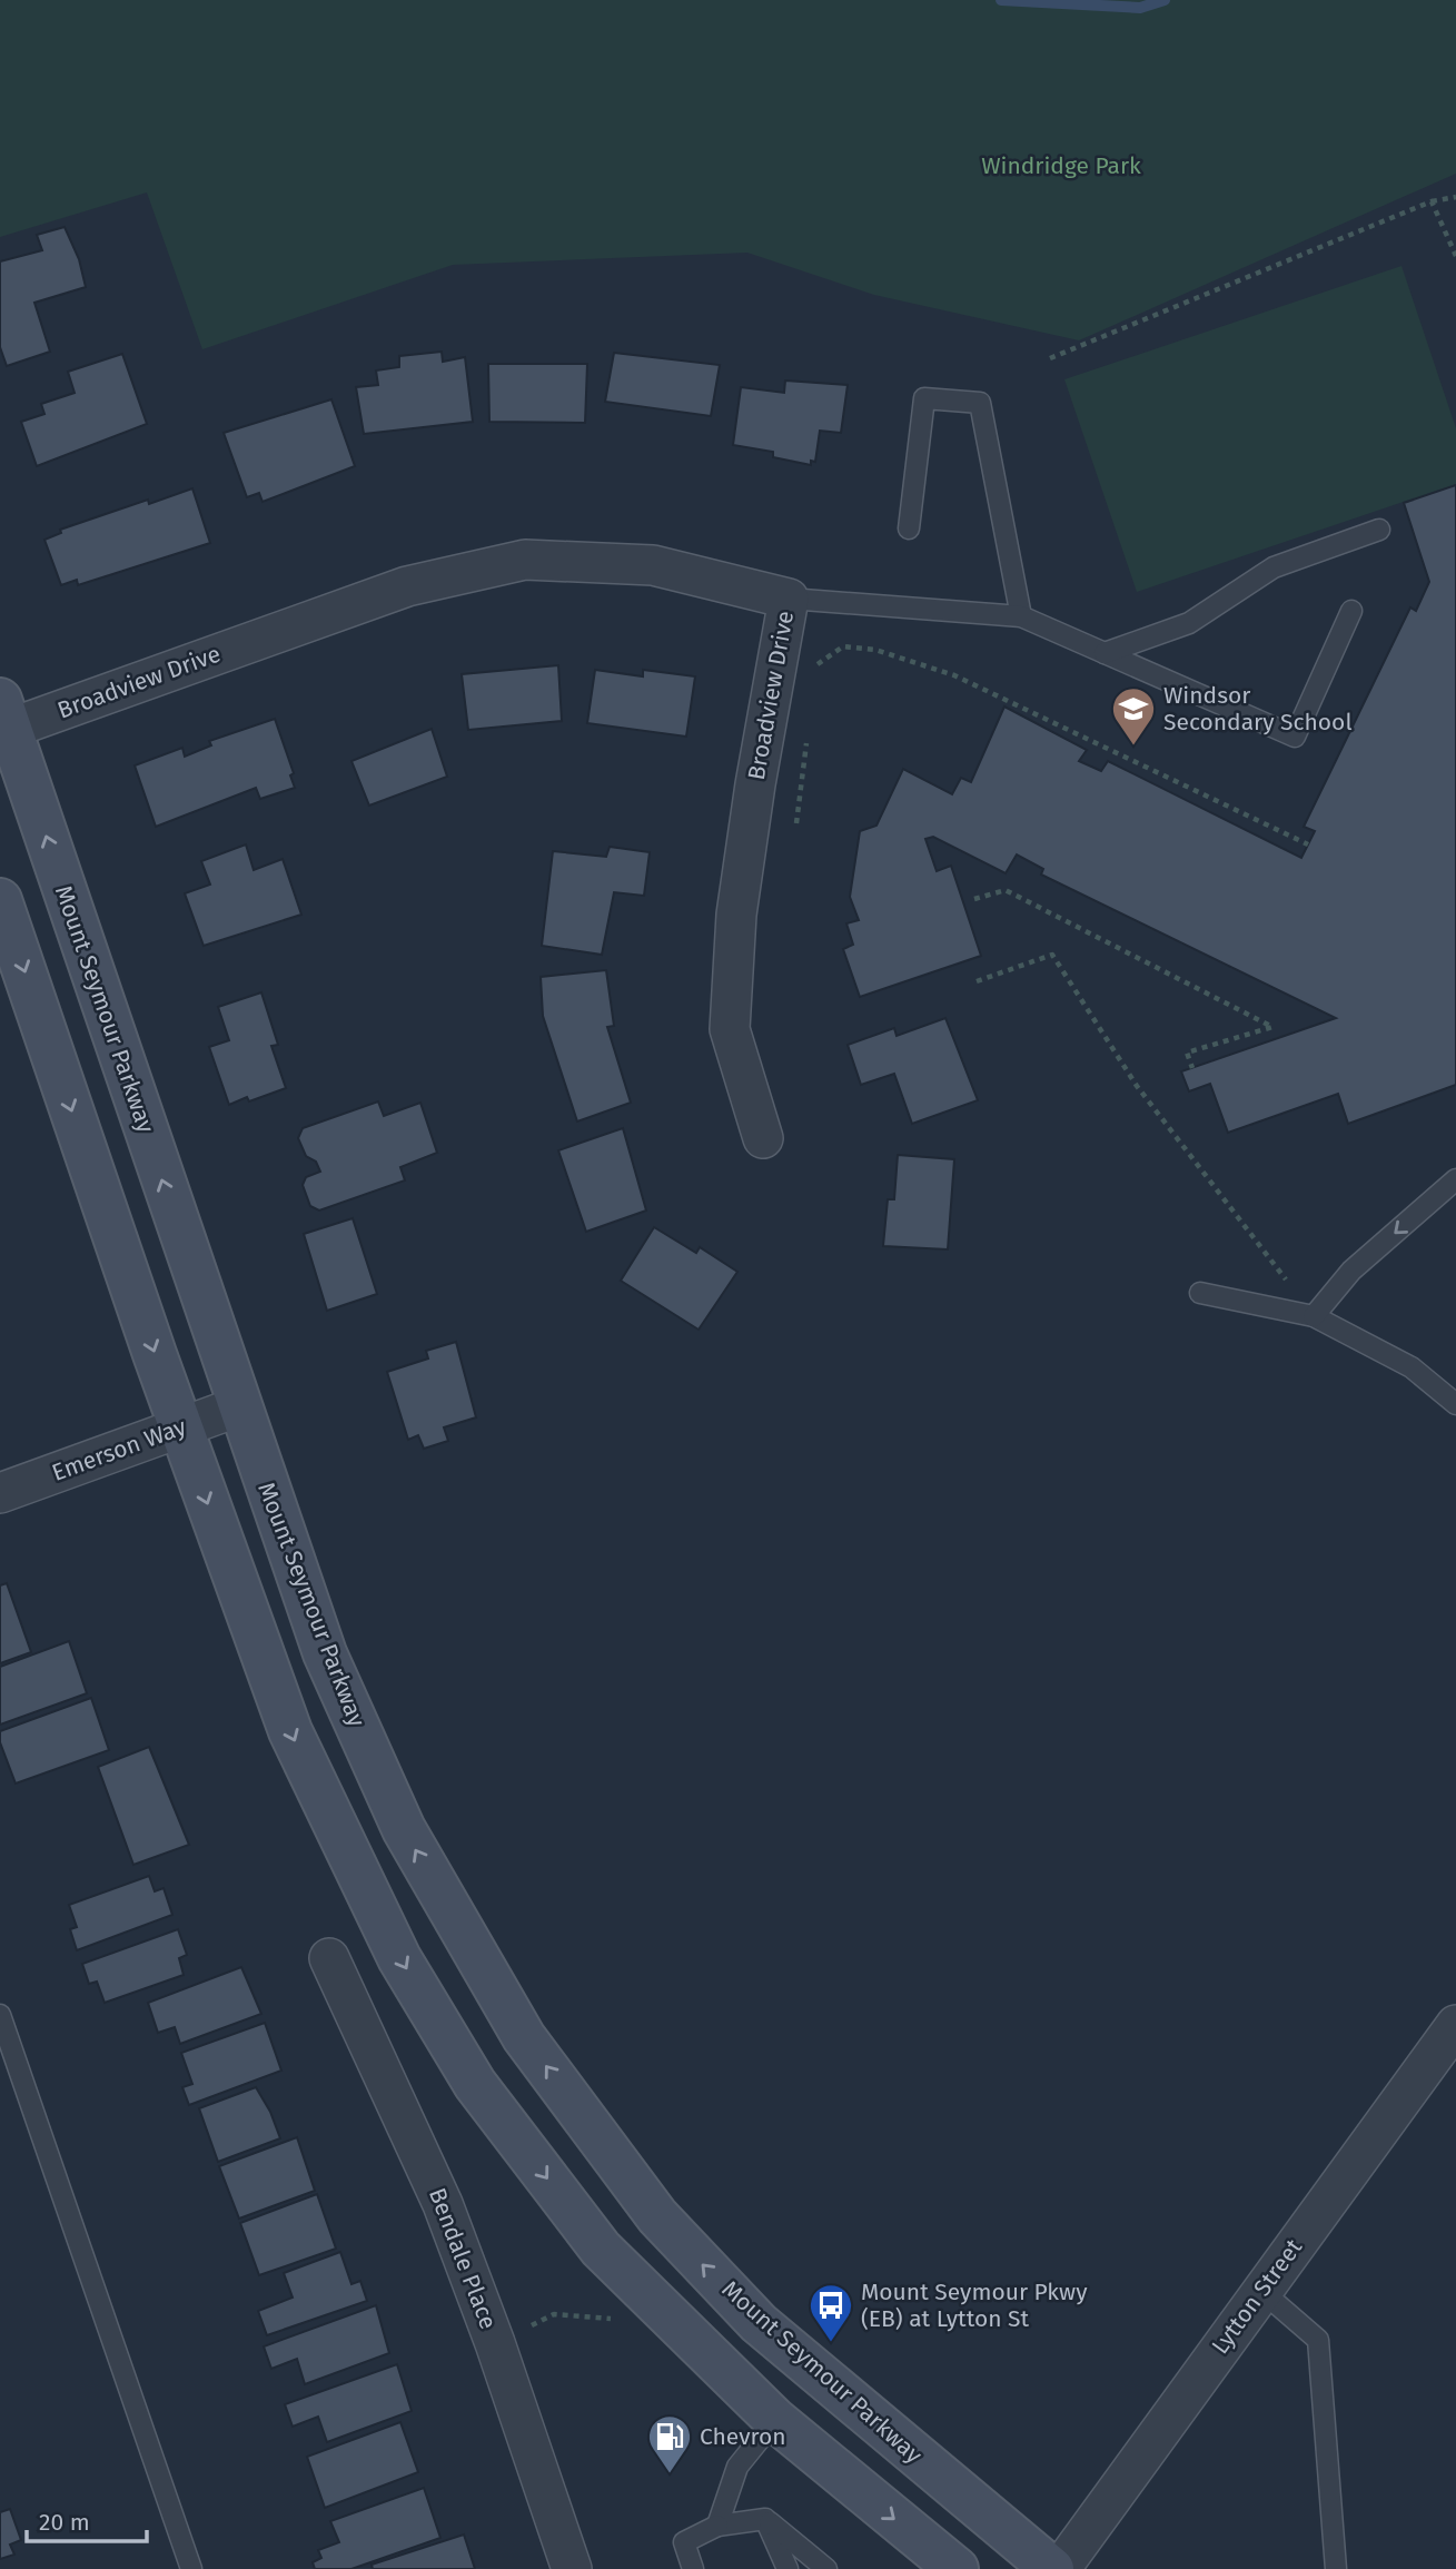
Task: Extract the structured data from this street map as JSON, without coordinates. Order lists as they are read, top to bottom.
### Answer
{
  "streets": {
    "main road": ["Mount Seymour Parkway"],
    "street": [
      "Broadview Drive",
      "Emerson Way",
      "Bendale Place",
      "Lytton Street"
    ]
  },
  "crossings": [
    ["Broadview Drive", "Mount Seymour Parkway"],
    ["Mount Seymour Parkway", "Emerson Way"]
  ],
  "parks": ["Windridge Park"],
  "places": {
    "school or university": ["Windsor Secondary School"],
    "bus stop": ["Mount Seymour Pkwy (EB) at Lytton St"],
    "fuel station": ["Chevron"]
  },
  "scale_bar": "20 m"
}
